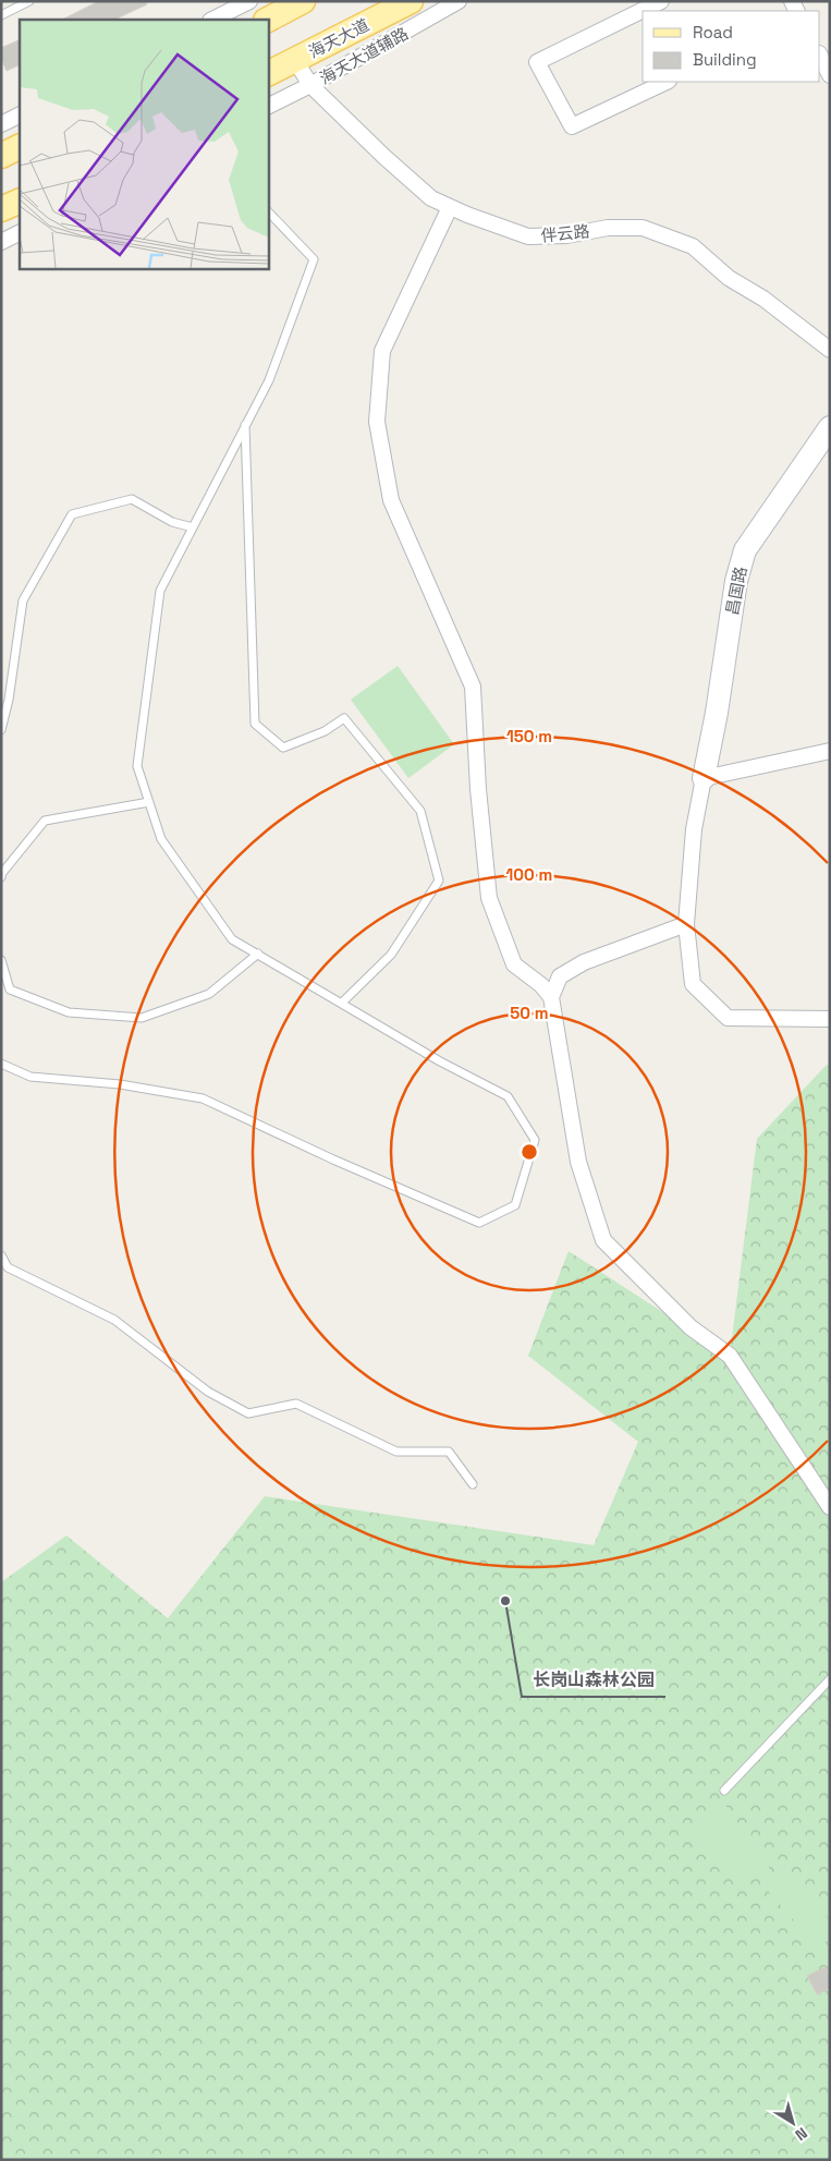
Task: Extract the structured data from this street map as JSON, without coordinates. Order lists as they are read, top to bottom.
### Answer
{
  "streets": {
    "main road": ["海天大道", "昌国路"],
    "street": ["海天大道辅路", "伴云路"]
  },
  "crossings": [
    ["海天大道", "伴云路"],
    ["海天大道辅路", "伴云路"]
  ],
  "places": ["长岗山森林公园"],
  "legend": ["Road", "Building"],
  "north": "bottom right",
  "rings": ["150 m", "100 m", "50 m"]
}
